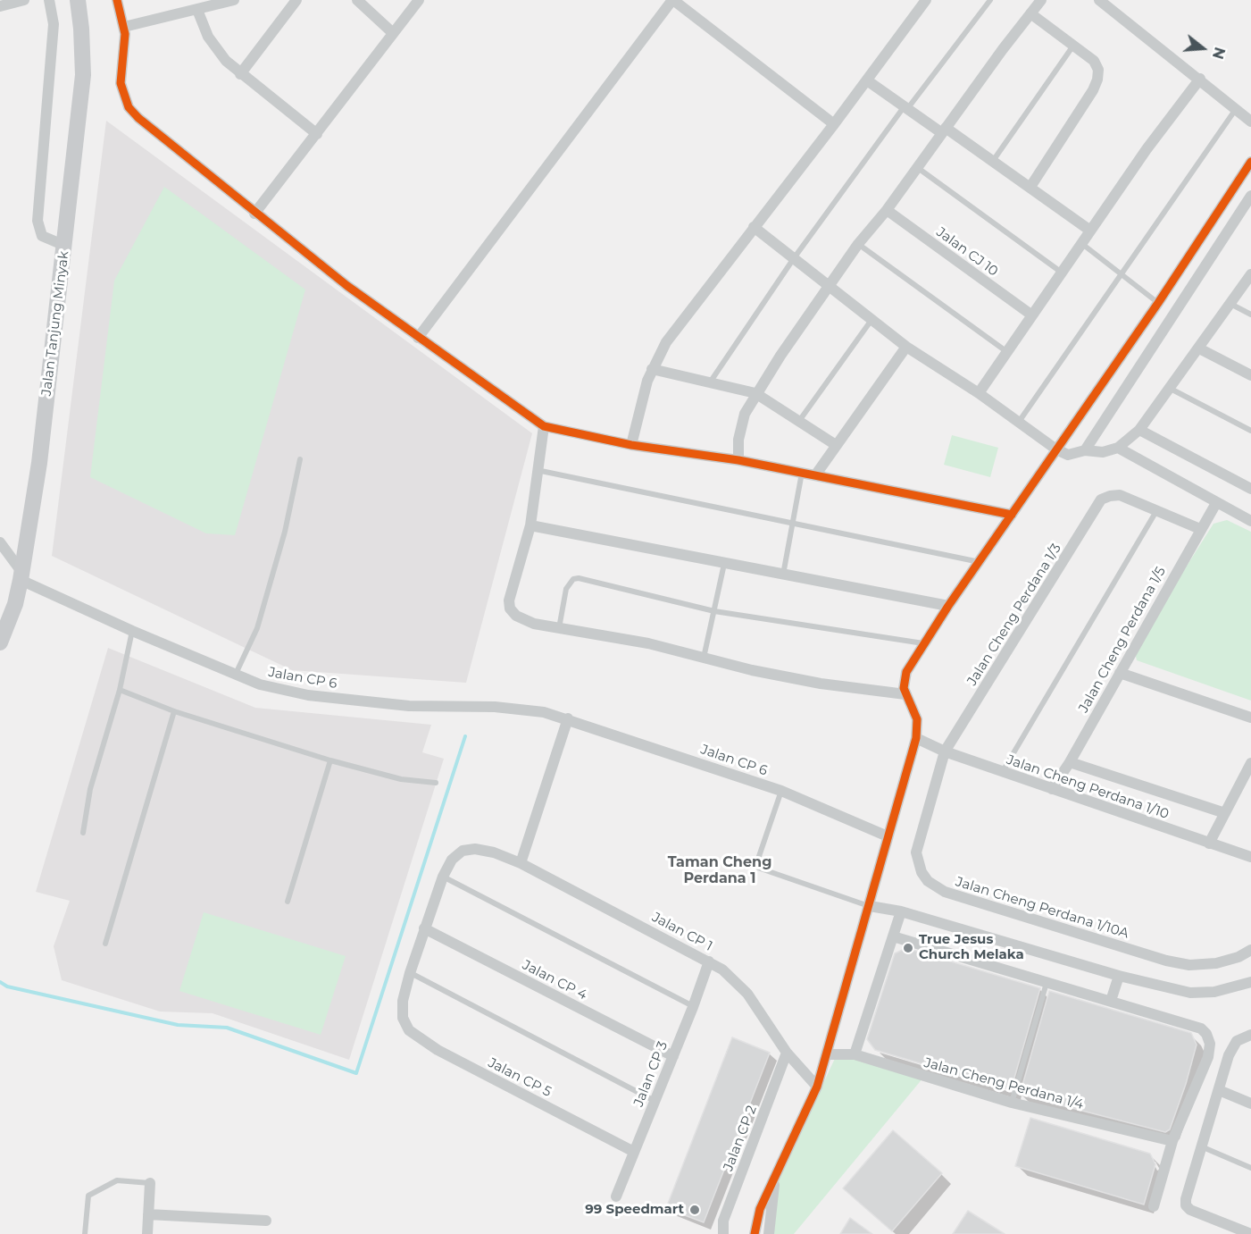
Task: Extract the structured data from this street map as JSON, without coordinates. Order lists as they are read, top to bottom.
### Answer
{
  "streets": {
    "main road": ["Jalan Tanjung Minyak"],
    "street": [
      "Jalan CJ 10",
      "Jalan Cheng Perdana 1/3",
      "Jalan Cheng Perdana 1/5",
      "Jalan CP 6",
      "Jalan Cheng Perdana 1/10",
      "Jalan Cheng Perdana 1/10A",
      "Jalan CP 1",
      "Jalan CP 4",
      "Jalan CP 3",
      "Jalan CP 5",
      "Jalan Cheng Perdana 1/4",
      "Jalan CP 2"
    ]
  },
  "crossings": [
    ["Jalan Tanjung Minyak", "Jalan CP 6"],
    ["Jalan Cheng Perdana 1/3", "Jalan Cheng Perdana 1/10"],
    ["Jalan Cheng Perdana 1/3", "Jalan Cheng Perdana 1/10A"],
    ["Jalan Cheng Perdana 1/5", "Jalan Cheng Perdana 1/10"],
    ["Jalan Cheng Perdana 1/10", "Jalan Cheng Perdana 1/10A"],
    ["Jalan CP 1", "Jalan CP 3"],
    ["Jalan CP 1", "Jalan CP 2"],
    ["Jalan CP 4", "Jalan CP 3"],
    ["Jalan CP 3", "Jalan CP 5"]
  ],
  "districts": ["Taman Cheng Perdana 1"],
  "places": ["True Jesus Church Melaka", "99 Speedmart"],
  "north": "right"
}
